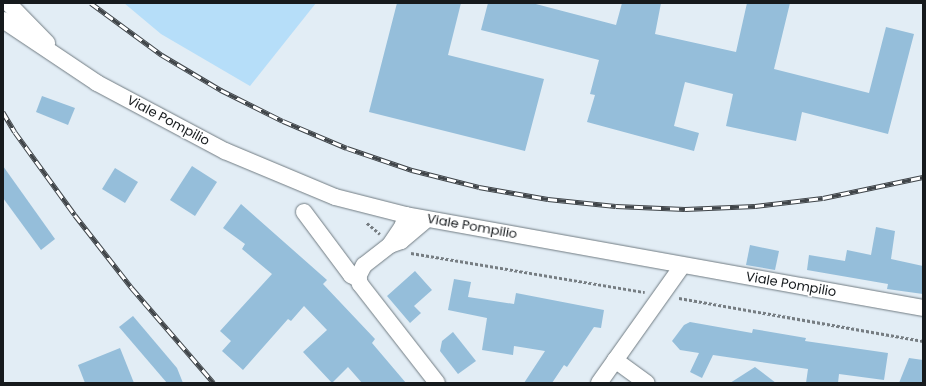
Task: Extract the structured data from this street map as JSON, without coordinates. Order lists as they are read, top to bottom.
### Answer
{
  "streets": {
    "street": ["Viale Pompilio"]
  }
}
